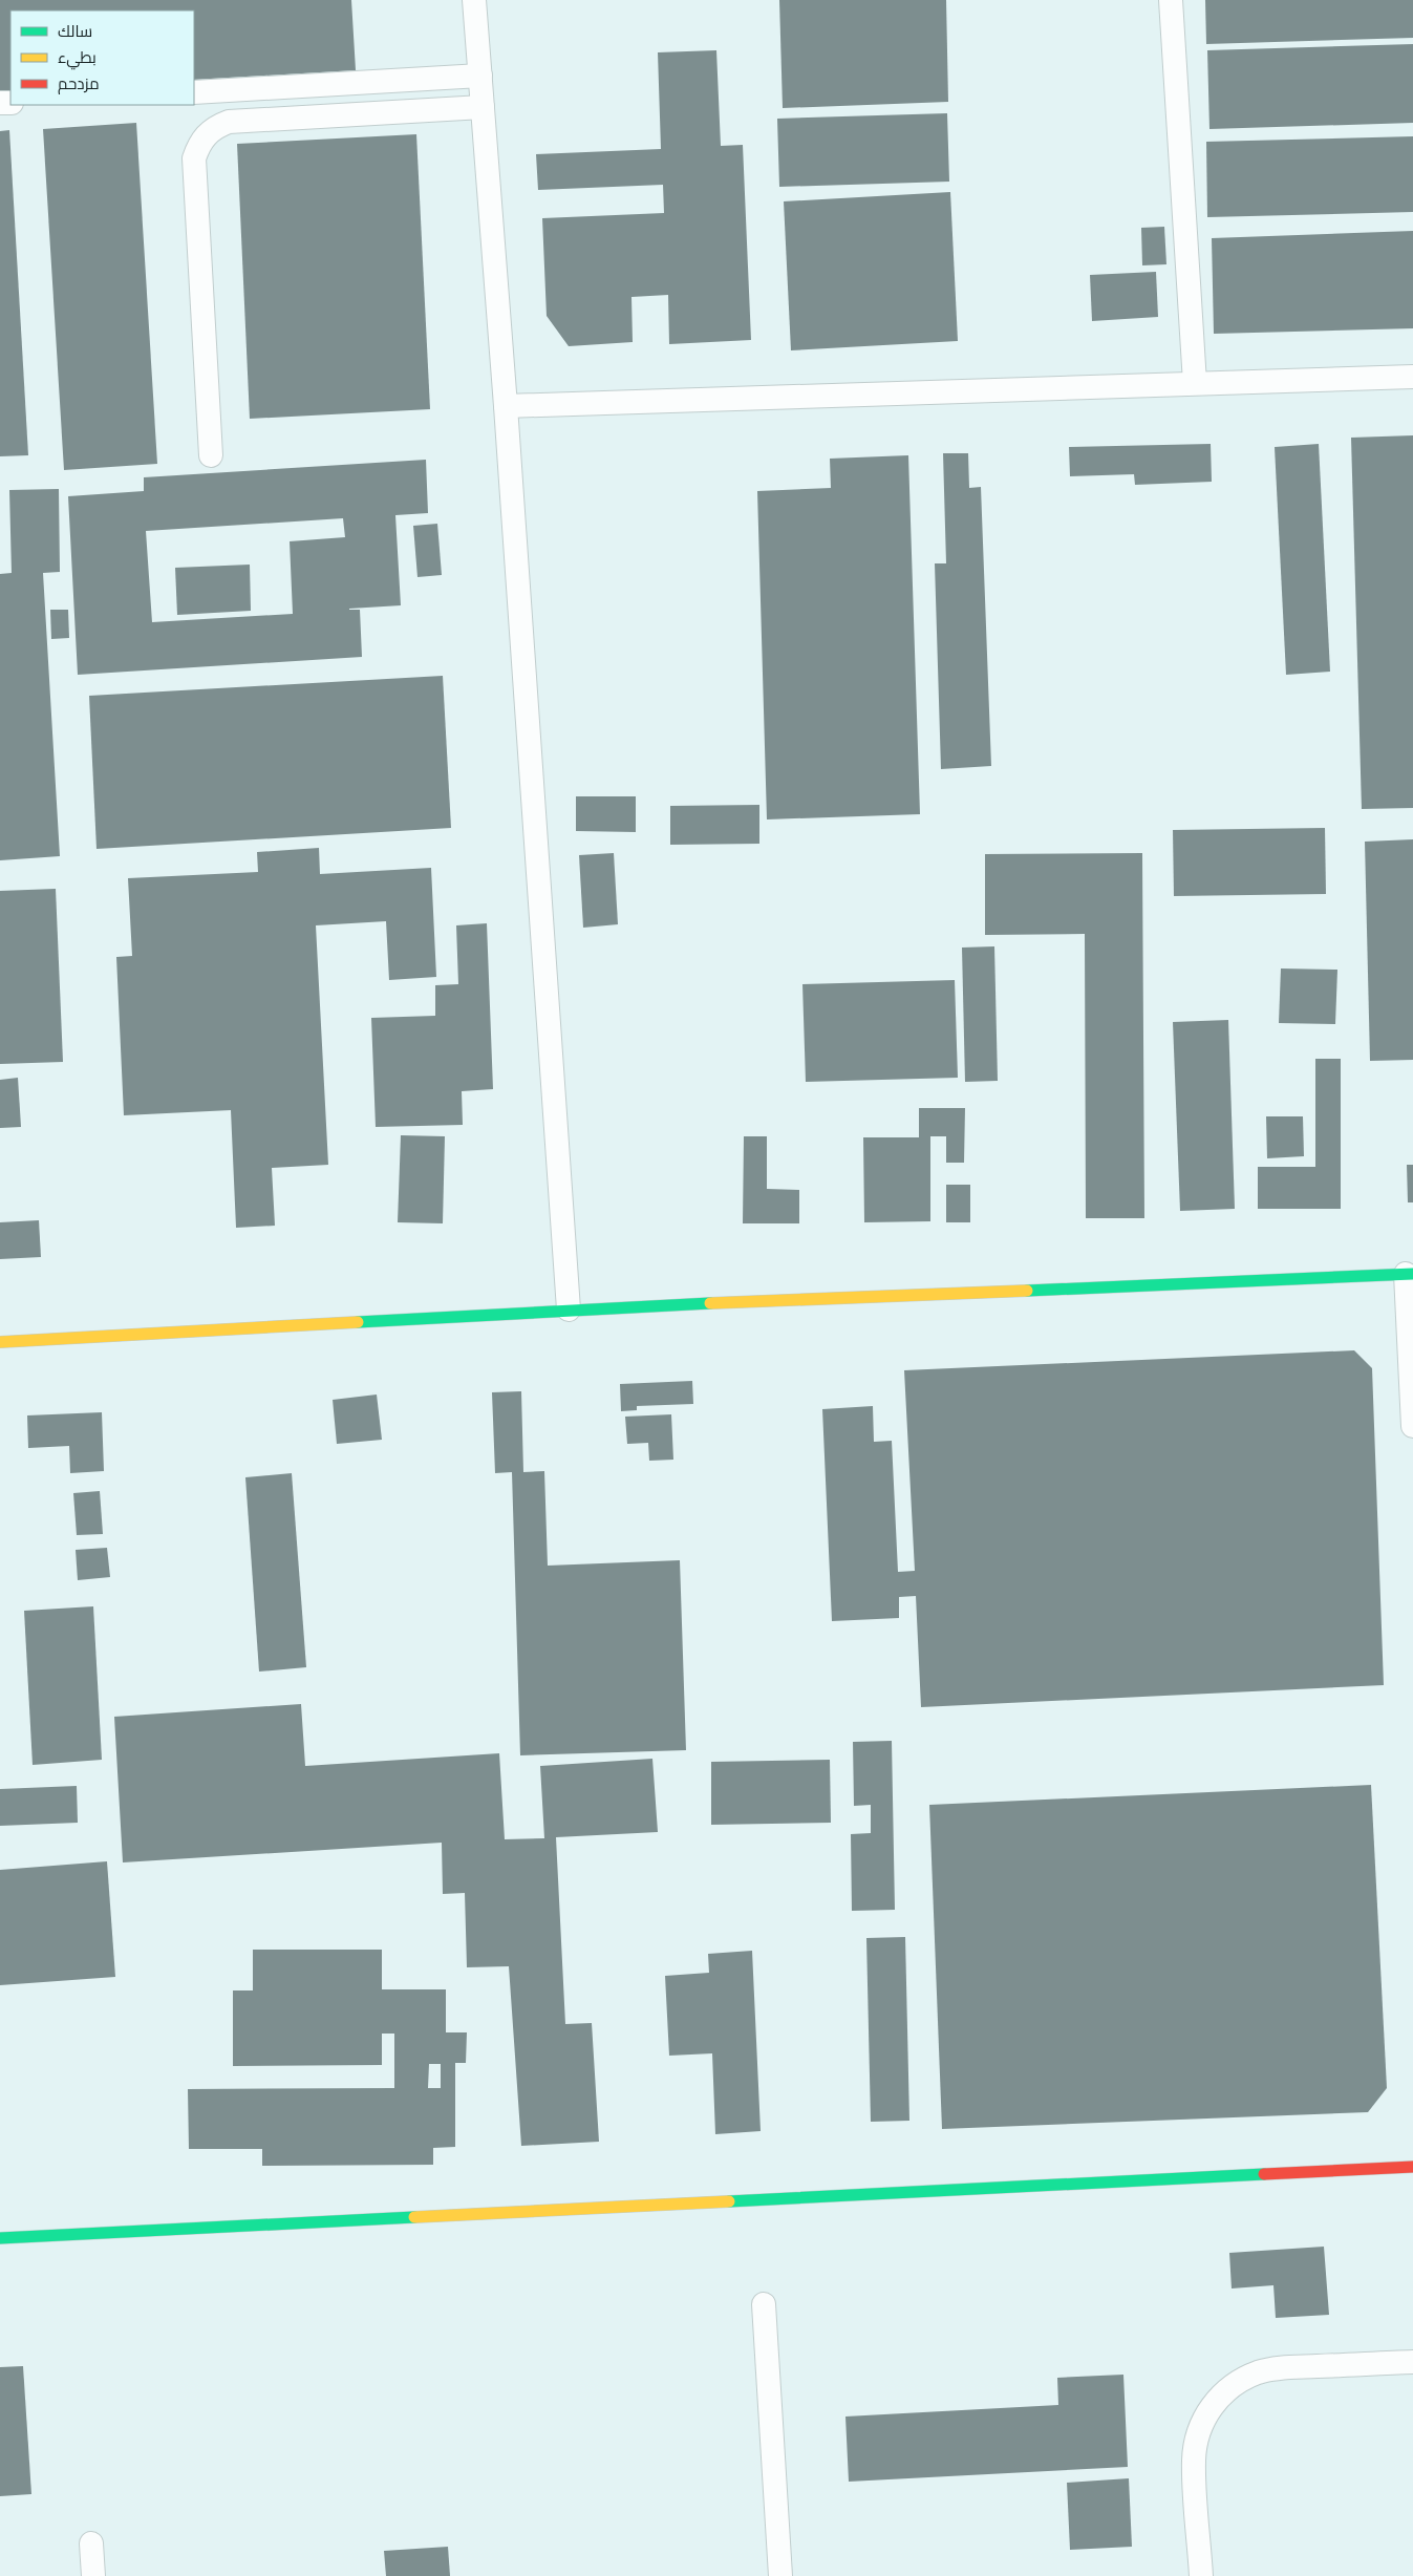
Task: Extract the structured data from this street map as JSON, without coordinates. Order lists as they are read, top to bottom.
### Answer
{
  "legend": ["سالك", "بطيء", "مزدحم"]
}
